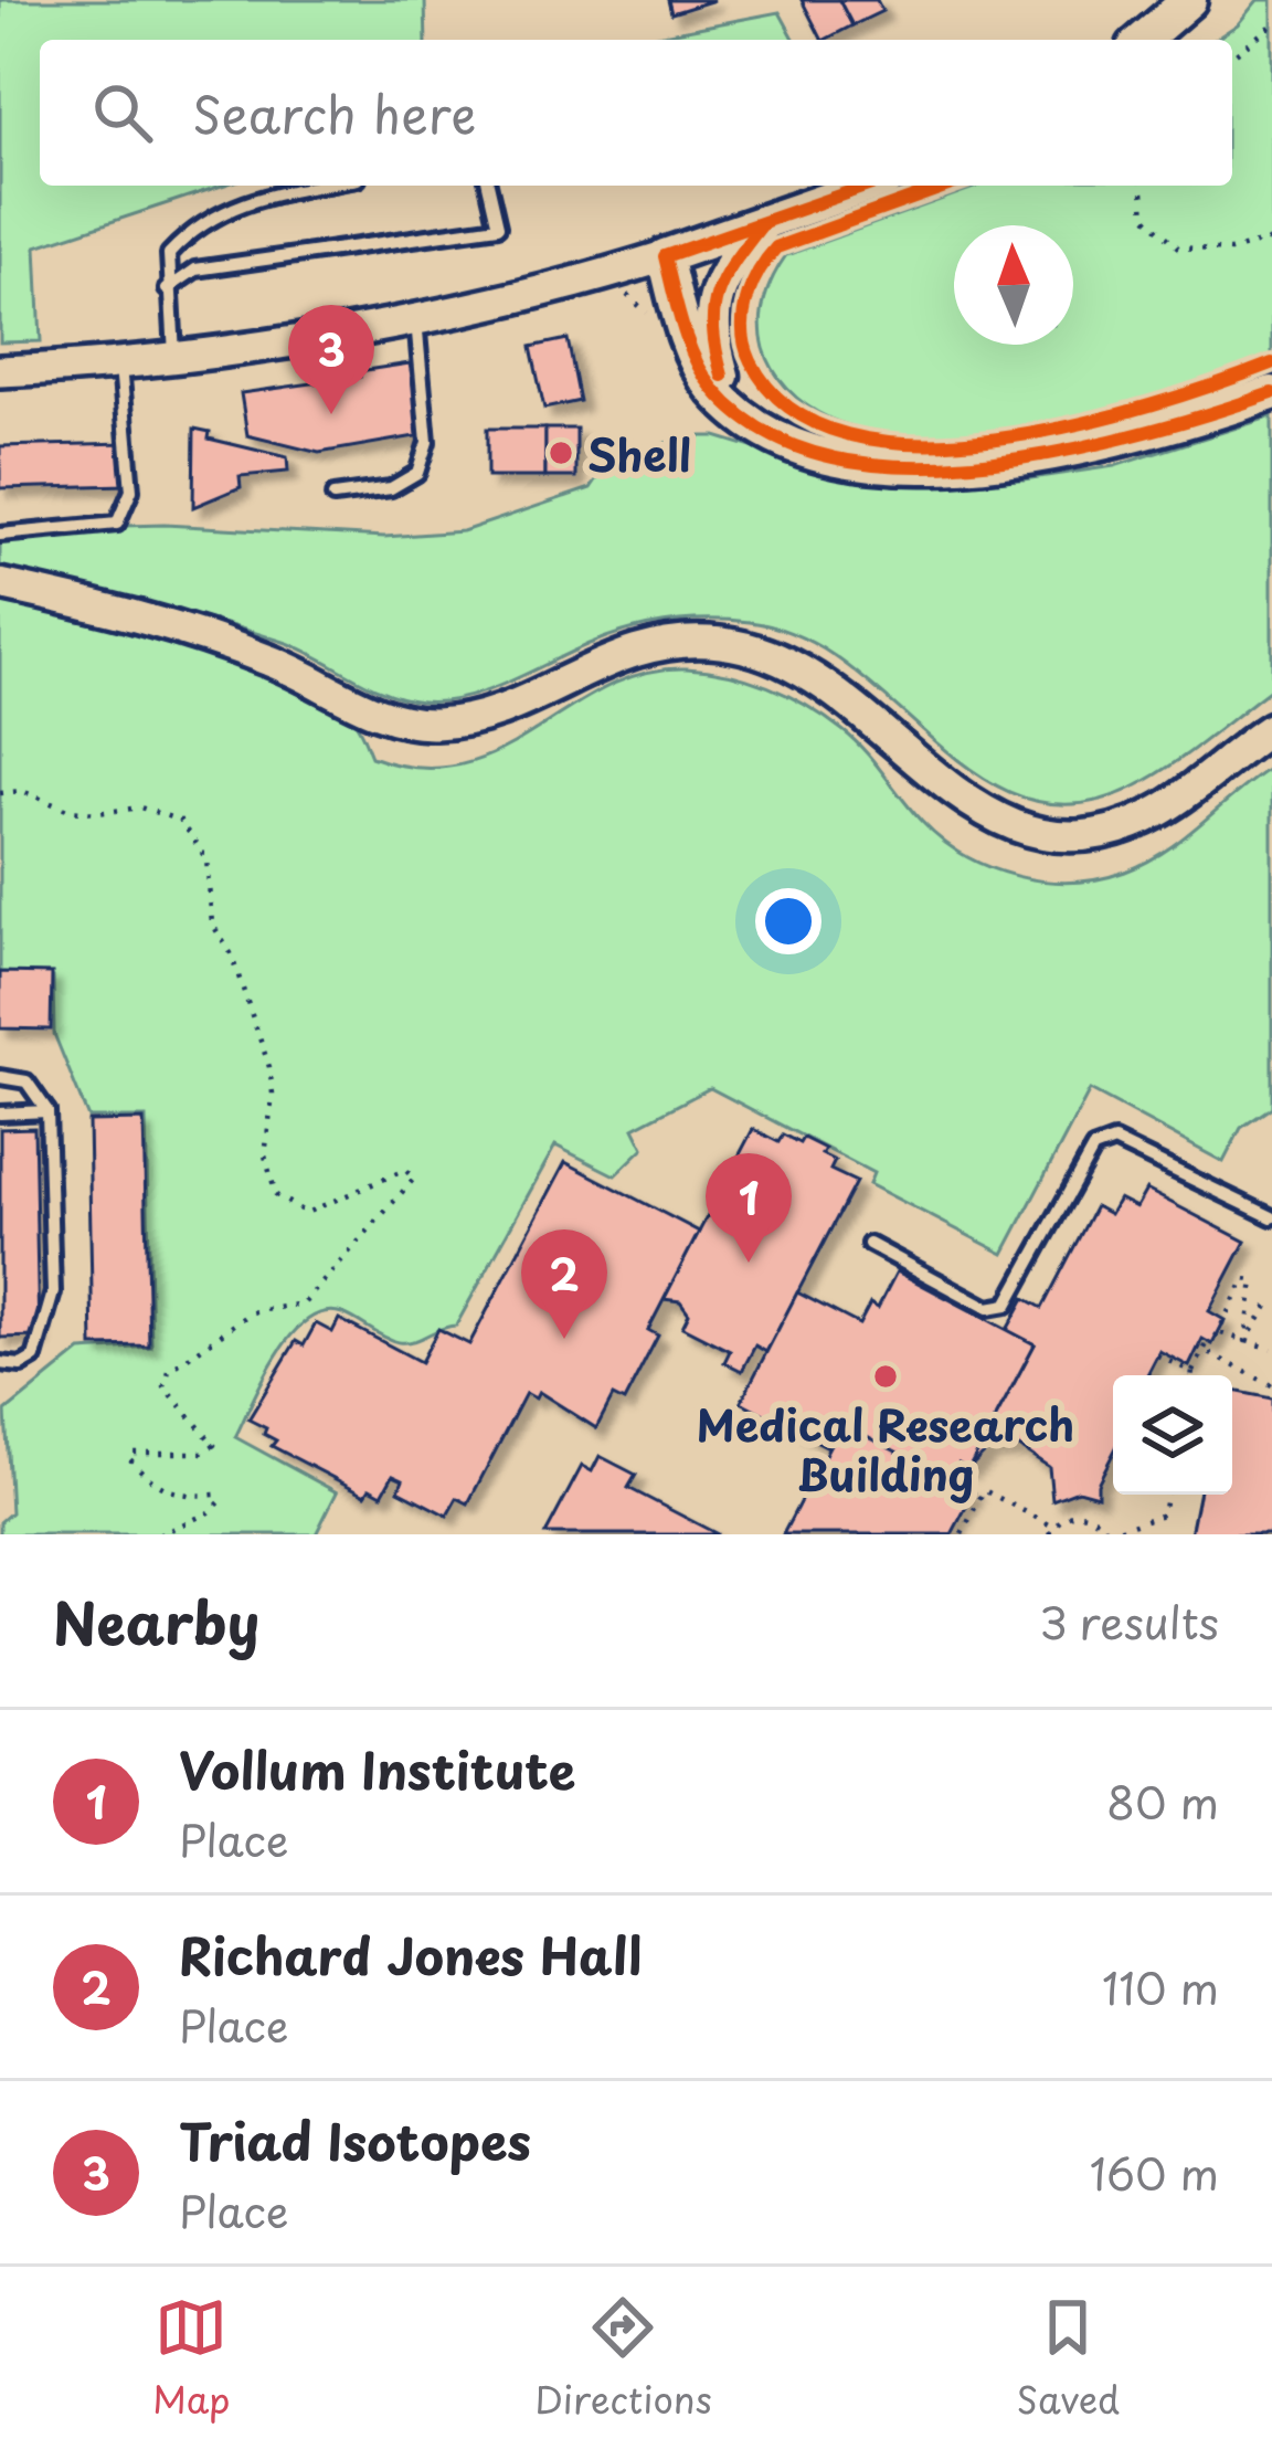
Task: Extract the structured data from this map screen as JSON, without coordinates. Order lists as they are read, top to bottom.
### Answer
{
  "places": ["Shell", "Medical Research Building"],
  "north": "top",
  "page": {
    "search": "Search here",
    "pins": ["3", "1", "2"],
    "heading": ["Nearby", "3 results"],
    "list": [
      {
        "mark": "1",
        "name": "Vollum Institute",
        "note": "Place",
        "value": "80 m"
      },
      {
        "mark": "2",
        "name": "Richard Jones Hall",
        "note": "Place",
        "value": "110 m"
      },
      {
        "mark": "3",
        "name": "Triad Isotopes",
        "note": "Place",
        "value": "160 m"
      }
    ],
    "nav": ["Map", "Directions", "Saved"]
  }
}
